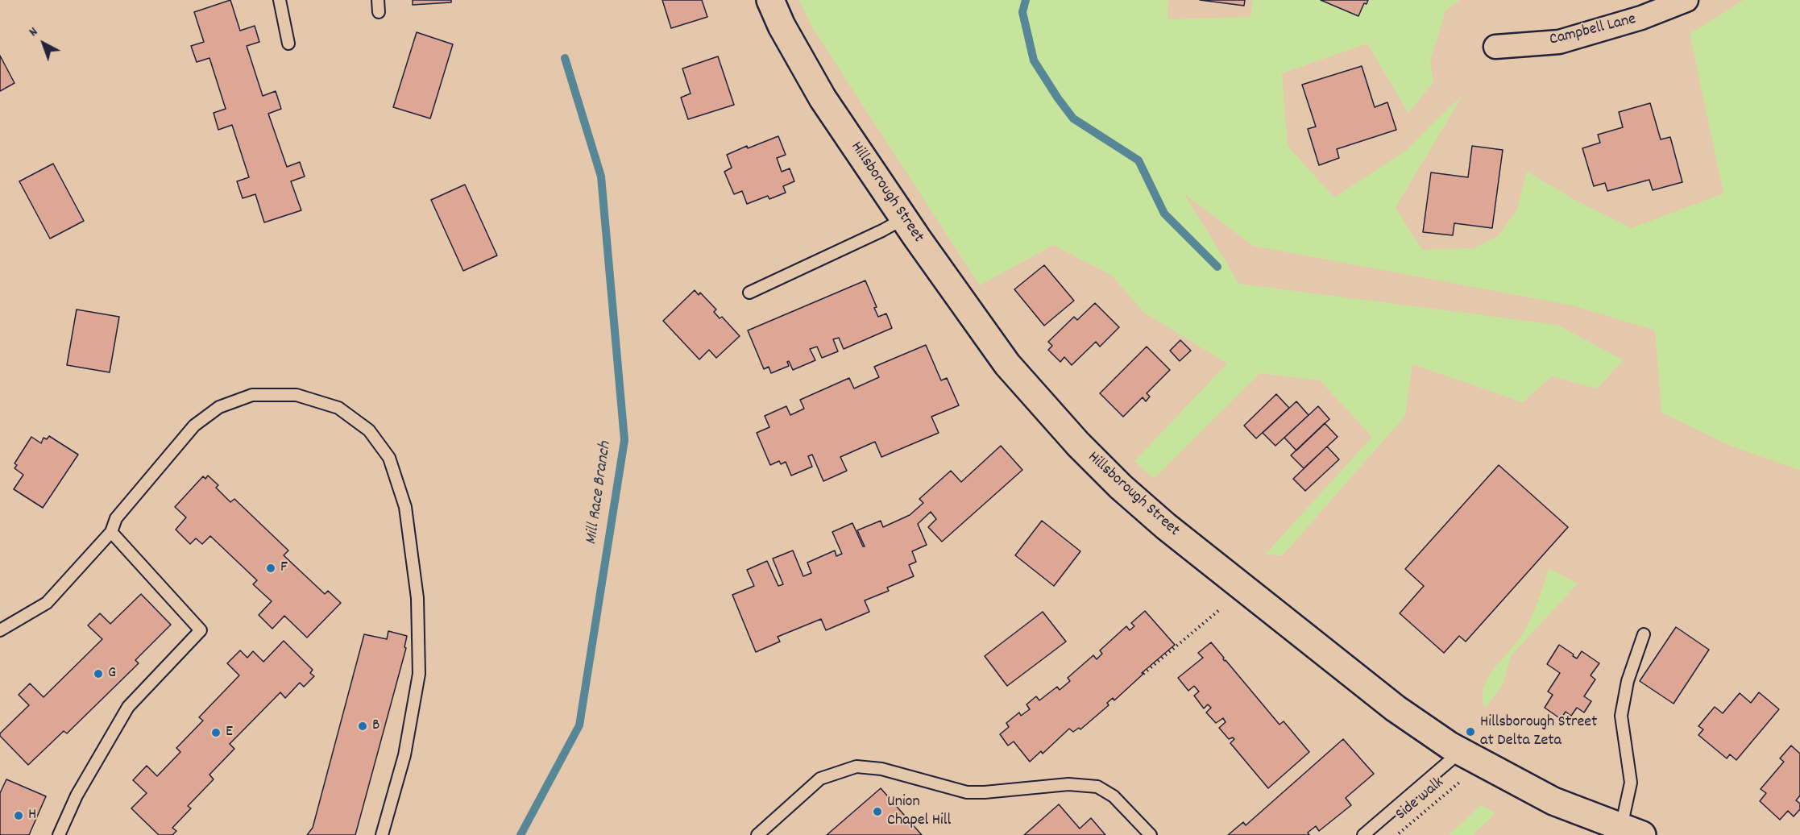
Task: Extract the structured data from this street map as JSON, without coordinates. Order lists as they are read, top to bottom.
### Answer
{
  "streets": {
    "street": ["Campbell Lane", "Hillsborough Street"],
    "path": ["Side walk"]
  },
  "water": ["Mill Race Branch"],
  "places": [
    "F",
    "G",
    "B",
    "Hillsborough Street at Delta Zeta",
    "E",
    "Union Chapel Hill",
    "H"
  ],
  "north": "top left"
}
